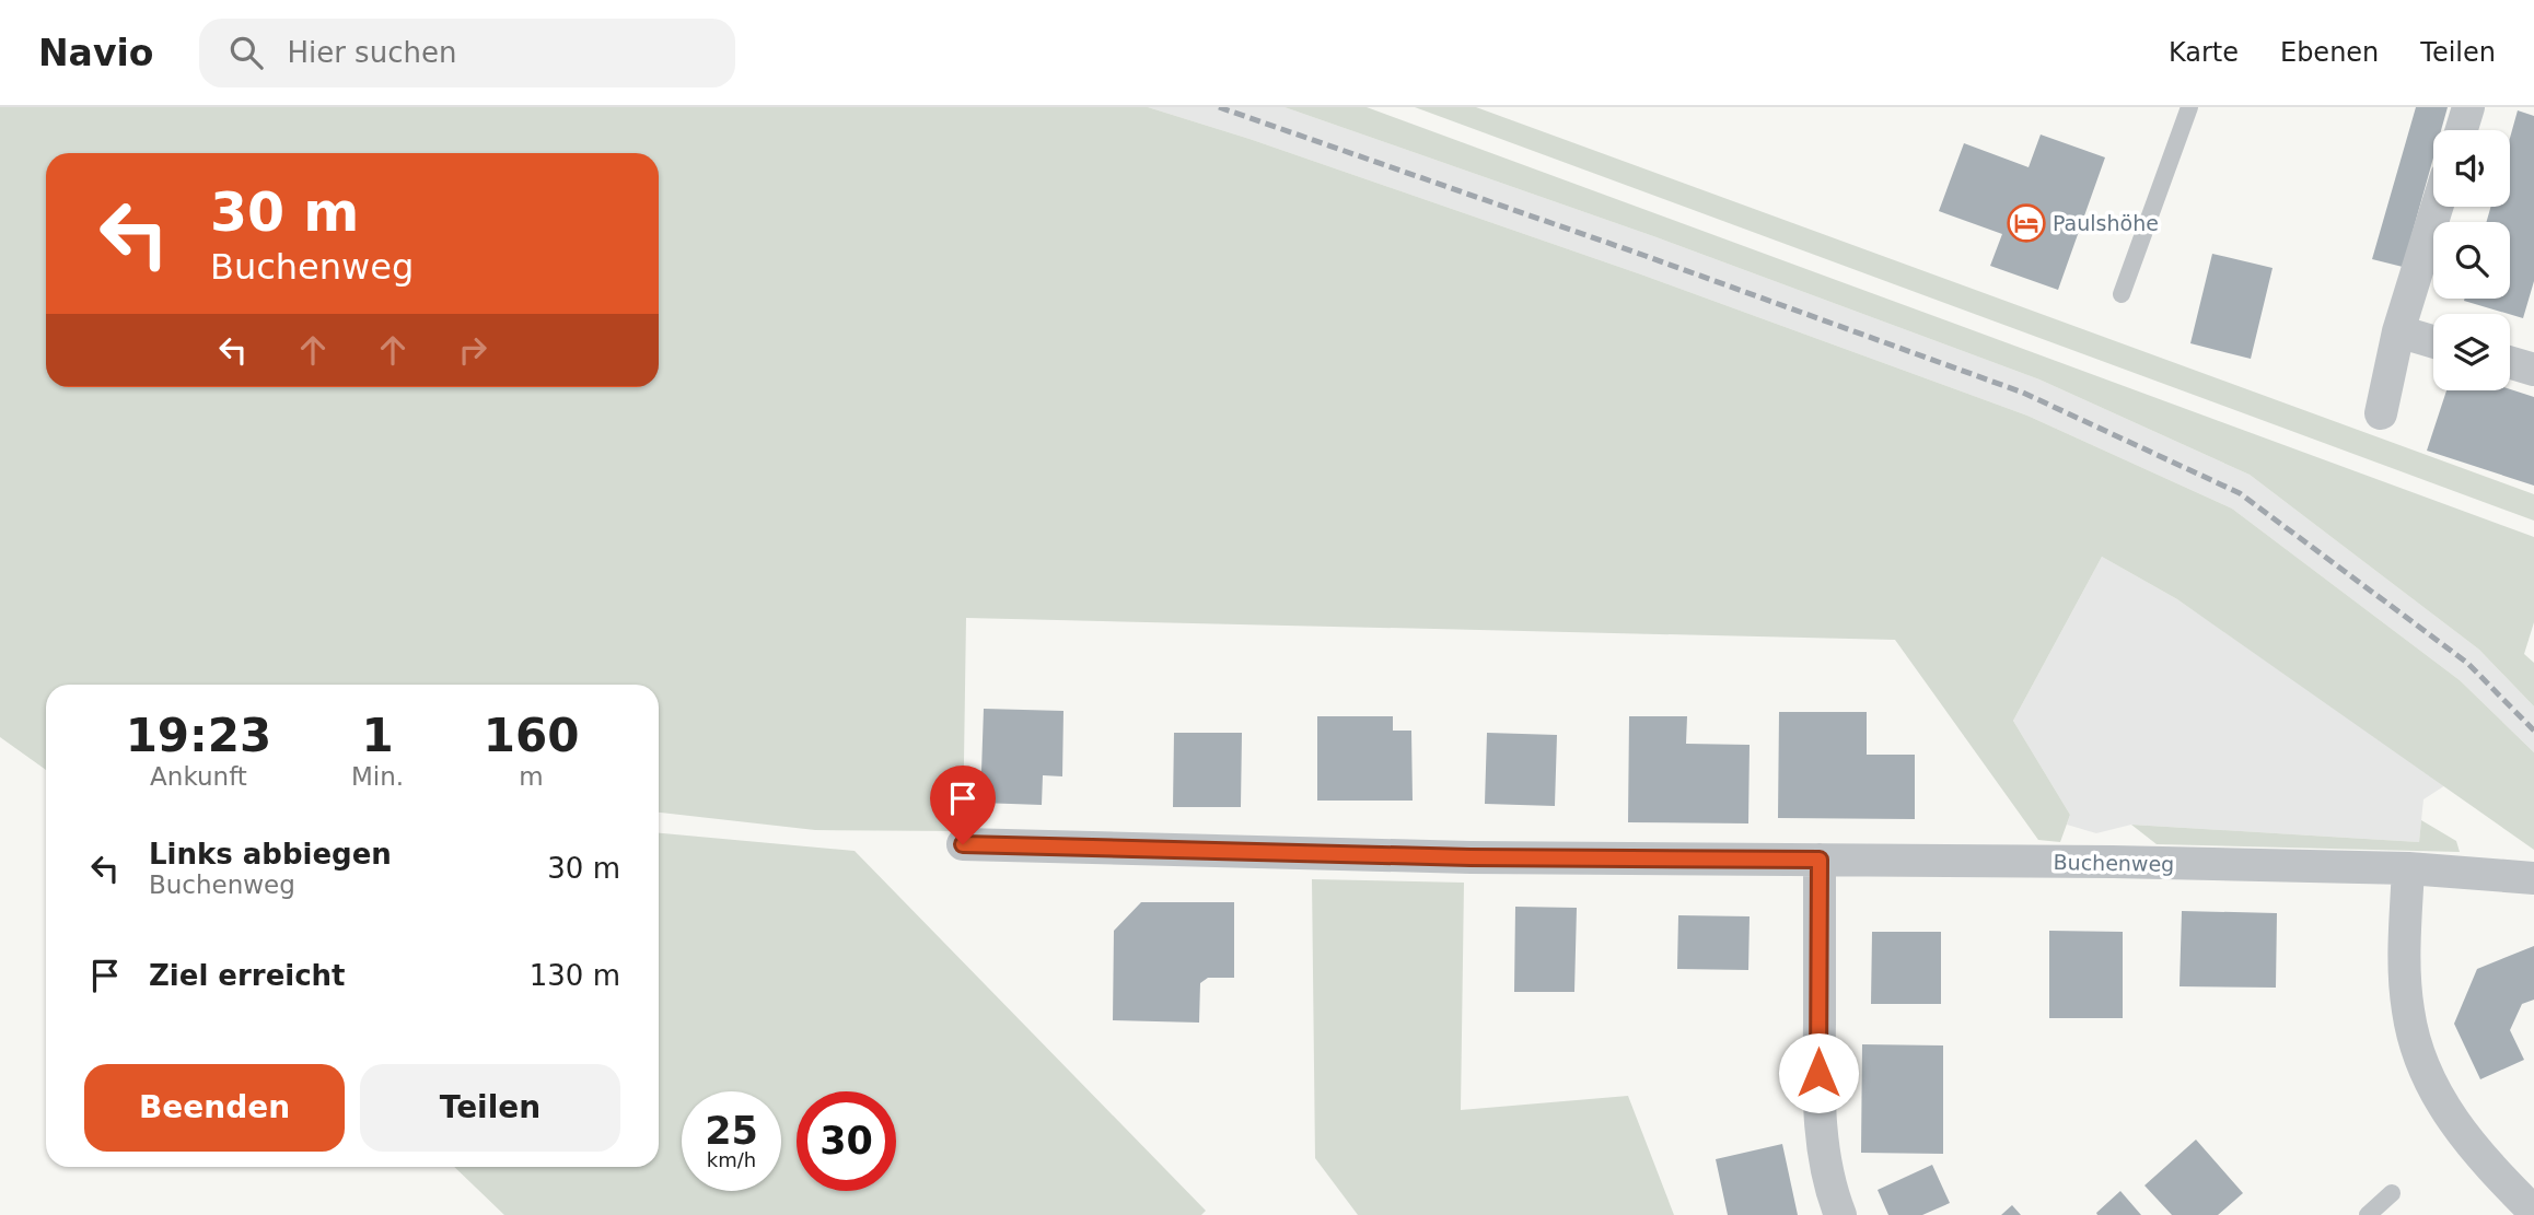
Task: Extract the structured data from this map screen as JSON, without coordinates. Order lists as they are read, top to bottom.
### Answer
{
  "streets": {
    "street": ["Buchenweg"]
  },
  "places": {
    "hotel": ["Paulshöhe"]
  },
  "page": {
    "header": "Navio",
    "search": "Hier suchen",
    "nav": ["Karte", "Ebenen", "Teilen"],
    "turn": ["30 m", "Buchenweg"],
    "eta": [
      "19:23",
      "Ankunft",
      "1",
      "Min.",
      "160",
      "m"
    ],
    "list": [
      {
        "name": "Links abbiegen",
        "note": "Buchenweg",
        "value": "30 m"
      },
      {
        "name": "Ziel erreicht",
        "value": "130 m"
      }
    ],
    "buttons": ["Beenden", "Teilen"],
    "speed": "25 km/h",
    "limit": "30"
  }
}
